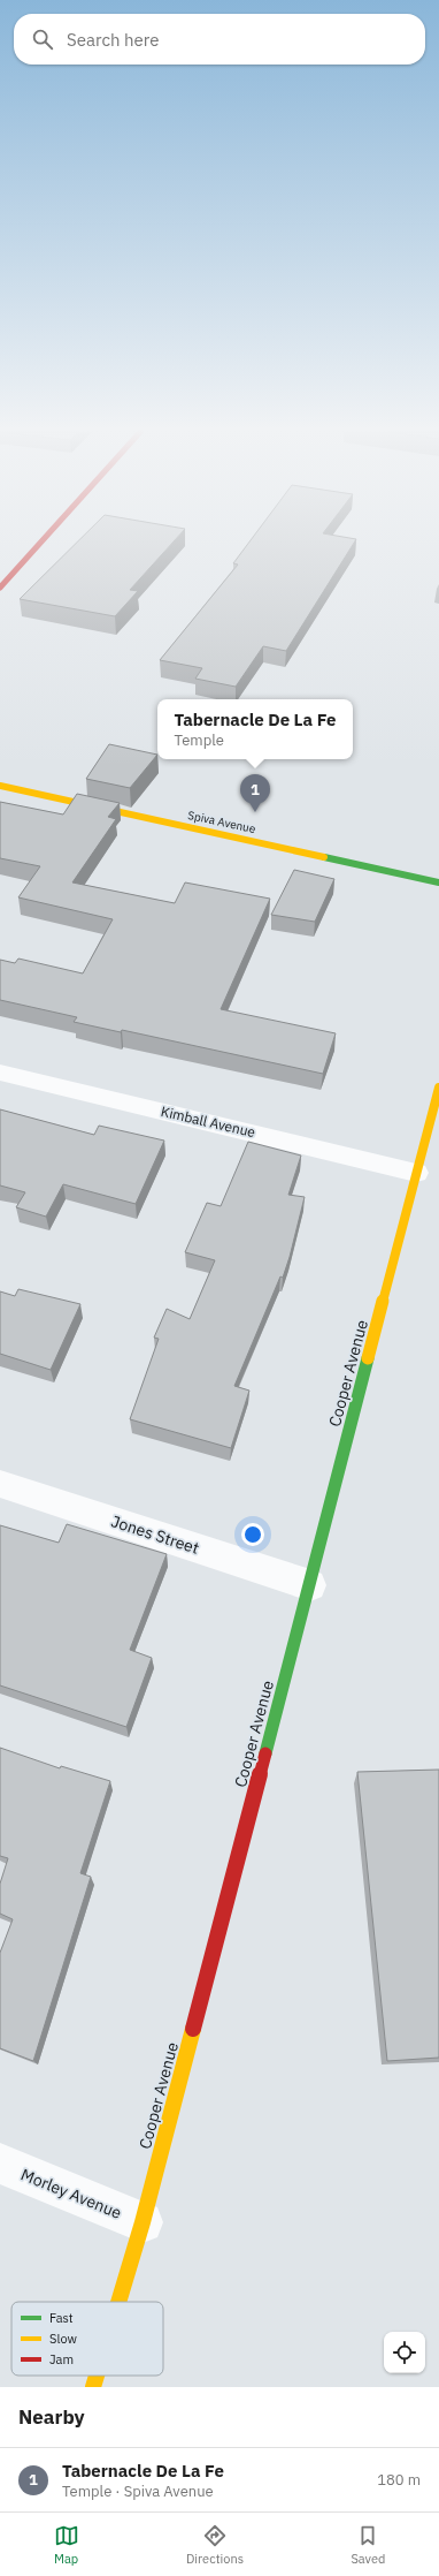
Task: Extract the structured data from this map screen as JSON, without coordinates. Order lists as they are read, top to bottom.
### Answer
{
  "streets": {
    "street": [
      "Spiva Avenue",
      "Kimball Avenue",
      "Cooper Avenue",
      "Jones Street",
      "Morley Avenue"
    ]
  },
  "crossings": [
    ["Kimball Avenue", "Cooper Avenue"],
    ["Cooper Avenue", "Jones Street"],
    ["Cooper Avenue", "Morley Avenue"]
  ],
  "legend": ["Fast", "Slow", "Jam"],
  "page": {
    "search": "Search here",
    "popup": ["Tabernacle De La Fe", "Temple"],
    "pins": "1",
    "heading": "Nearby",
    "list": [
      {
        "mark": "1",
        "name": "Tabernacle De La Fe",
        "note": "Temple · Spiva Avenue",
        "value": "180 m"
      }
    ],
    "nav": ["Map", "Directions", "Saved"]
  }
}
